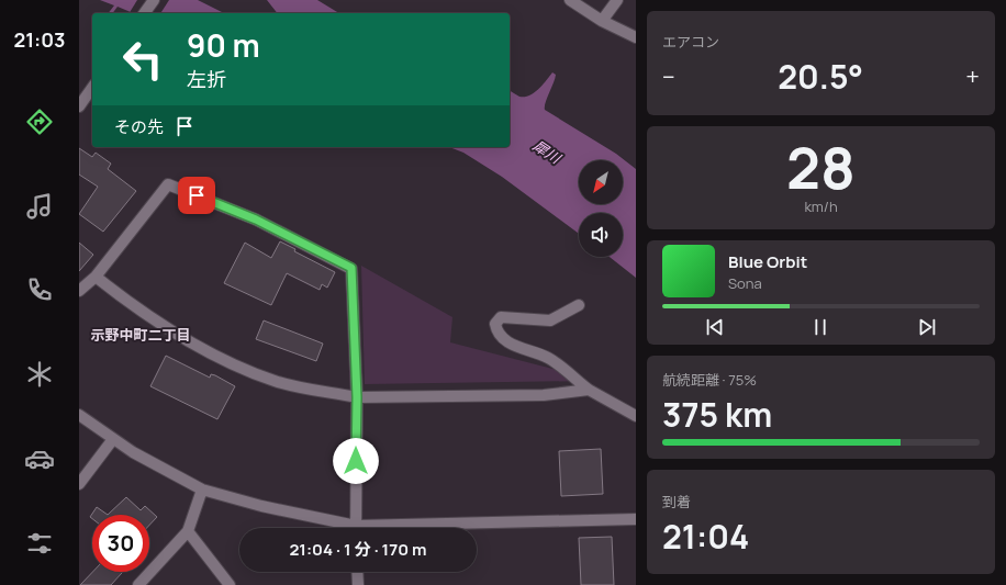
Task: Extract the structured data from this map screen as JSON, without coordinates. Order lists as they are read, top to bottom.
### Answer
{
  "districts": ["示野中町二丁目"],
  "water": ["犀川"],
  "north": "bottom left",
  "page": {
    "tabs": "21:03",
    "tile": [
      "エアコン",
      ["28", "km/h"],
      ["航続距離 · 75%", "375 km"],
      ["到着", "21:04"]
    ],
    "turn": ["90 m", "左折"],
    "heat": ["−", "20.5°", "+"],
    "then": "その先",
    "song": ["Blue Orbit", "Sona"],
    "limit": "30",
    "trip": "21:04 · 1 分 · 170 m"
  }
}
